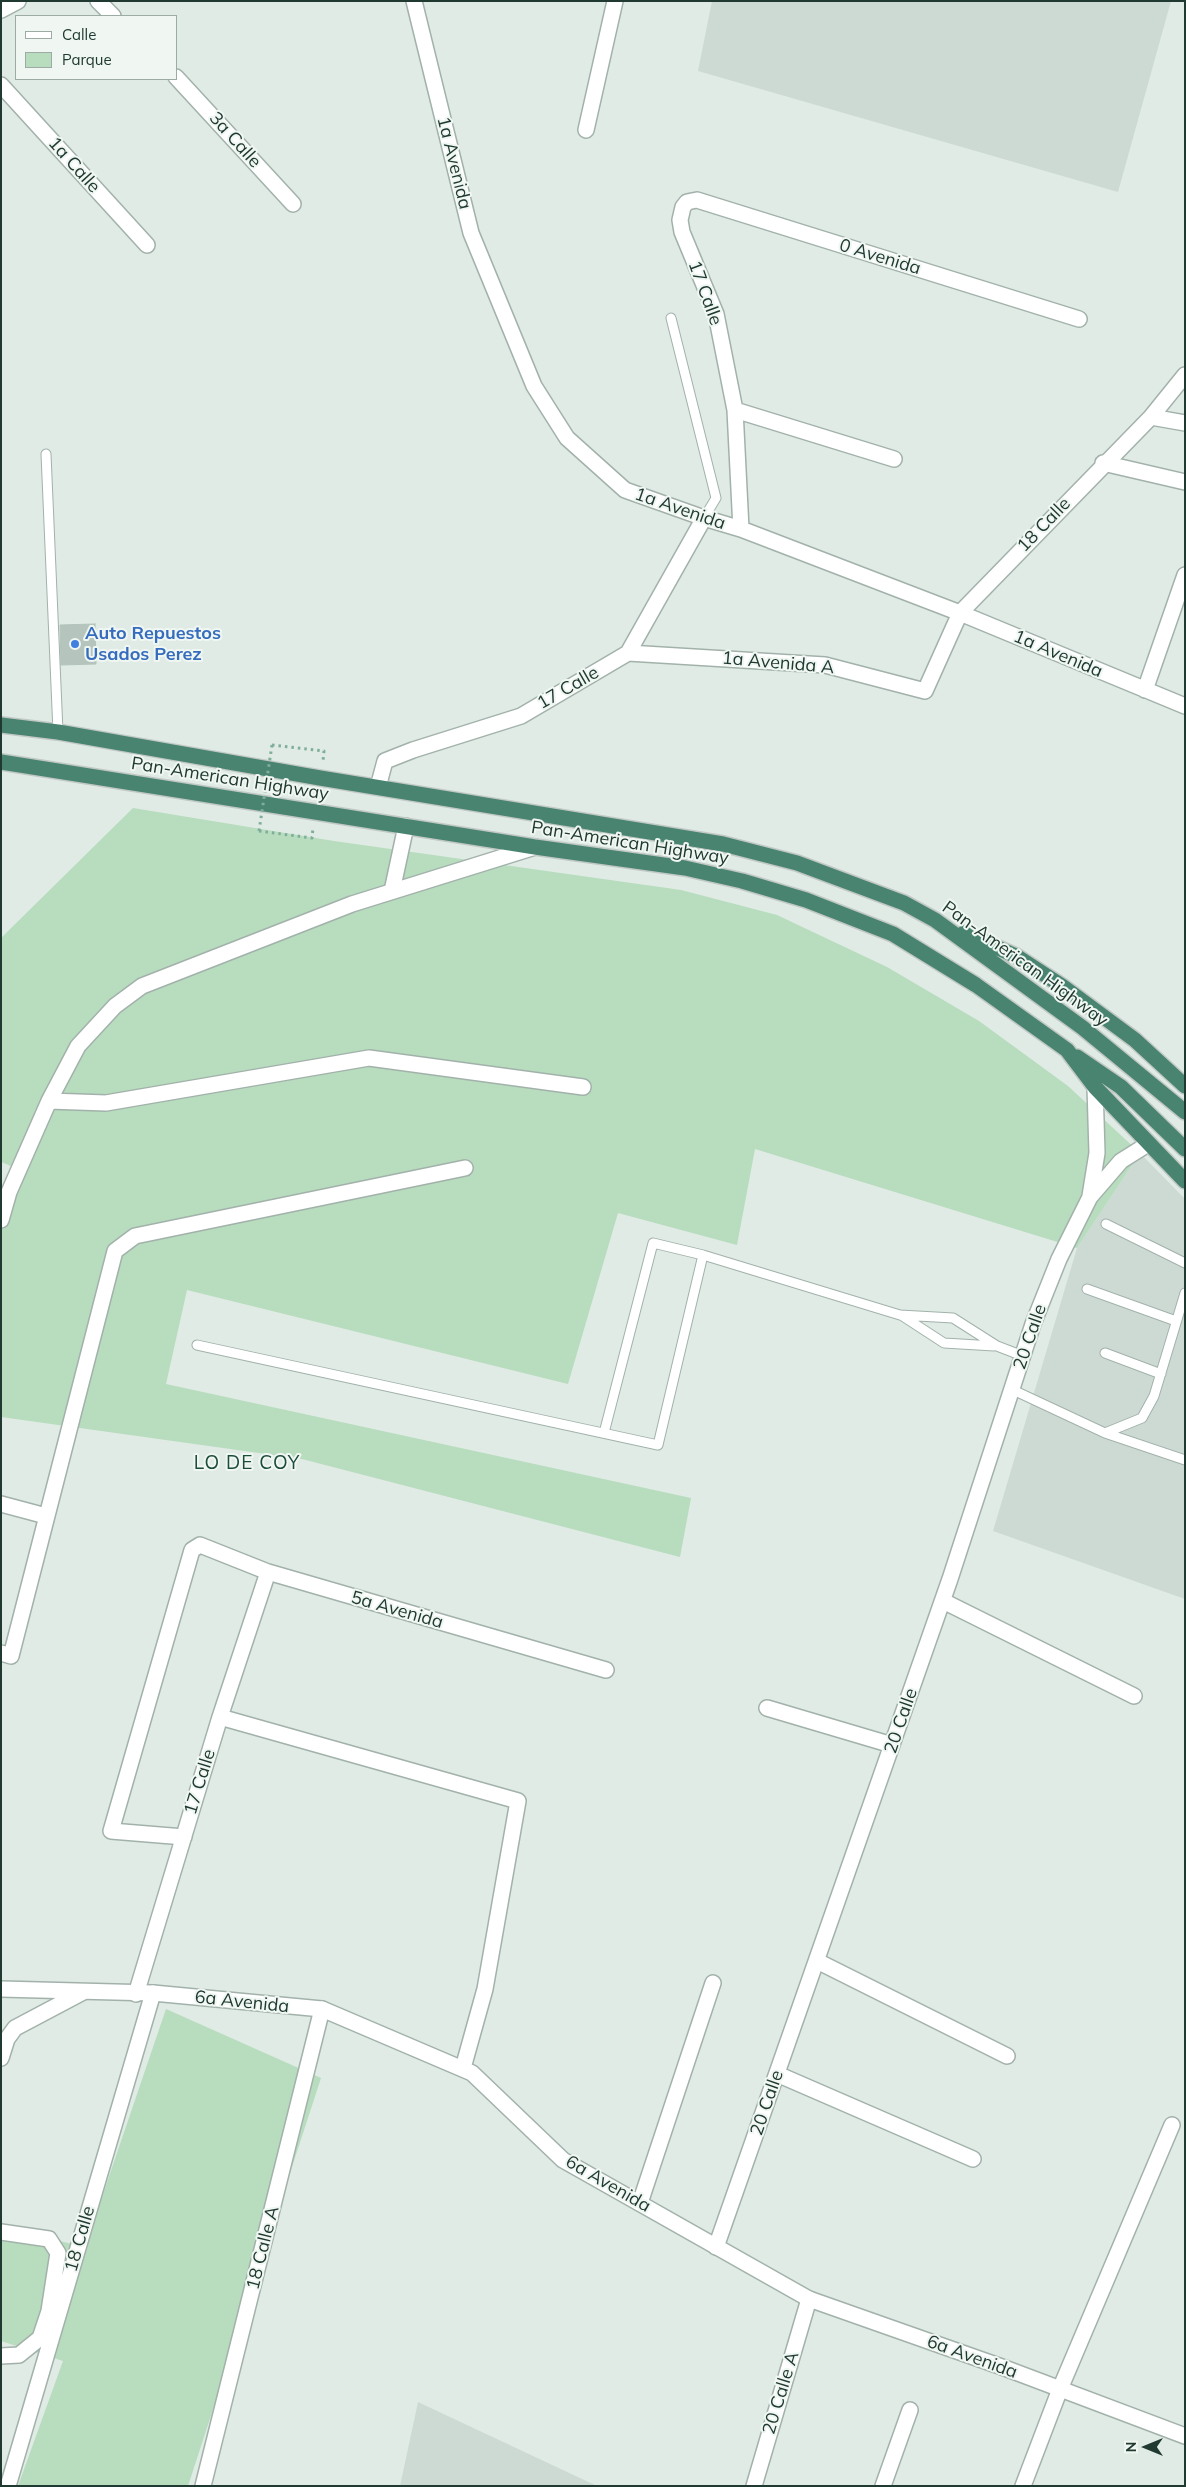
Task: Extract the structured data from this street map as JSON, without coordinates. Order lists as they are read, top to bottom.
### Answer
{
  "streets": {
    "highway": ["Pan-American Highway"],
    "street": [
      "3a Calle",
      "1a Avenida",
      "1a Calle",
      "0 Avenida",
      "17 Calle",
      "18 Calle",
      "1a Avenida A",
      "20 Calle",
      "5a Avenida",
      "6a Avenida",
      "18 Calle A",
      "20 Calle A"
    ]
  },
  "crossings": [
    ["1a Avenida", "17 Calle"],
    ["1a Avenida", "18 Calle"],
    ["0 Avenida", "17 Calle"],
    ["17 Calle", "1a Avenida A"],
    ["17 Calle", "Pan-American Highway"],
    ["17 Calle", "5a Avenida"],
    ["17 Calle", "6a Avenida"],
    ["18 Calle", "1a Avenida A"],
    ["18 Calle", "6a Avenida"],
    ["Pan-American Highway", "20 Calle"],
    ["20 Calle", "6a Avenida"],
    ["6a Avenida", "18 Calle A"],
    ["6a Avenida", "20 Calle A"]
  ],
  "districts": ["LO DE COY"],
  "places": ["Auto Repuestos Usados Perez"],
  "legend": ["Calle", "Parque"],
  "north": "left"
}
